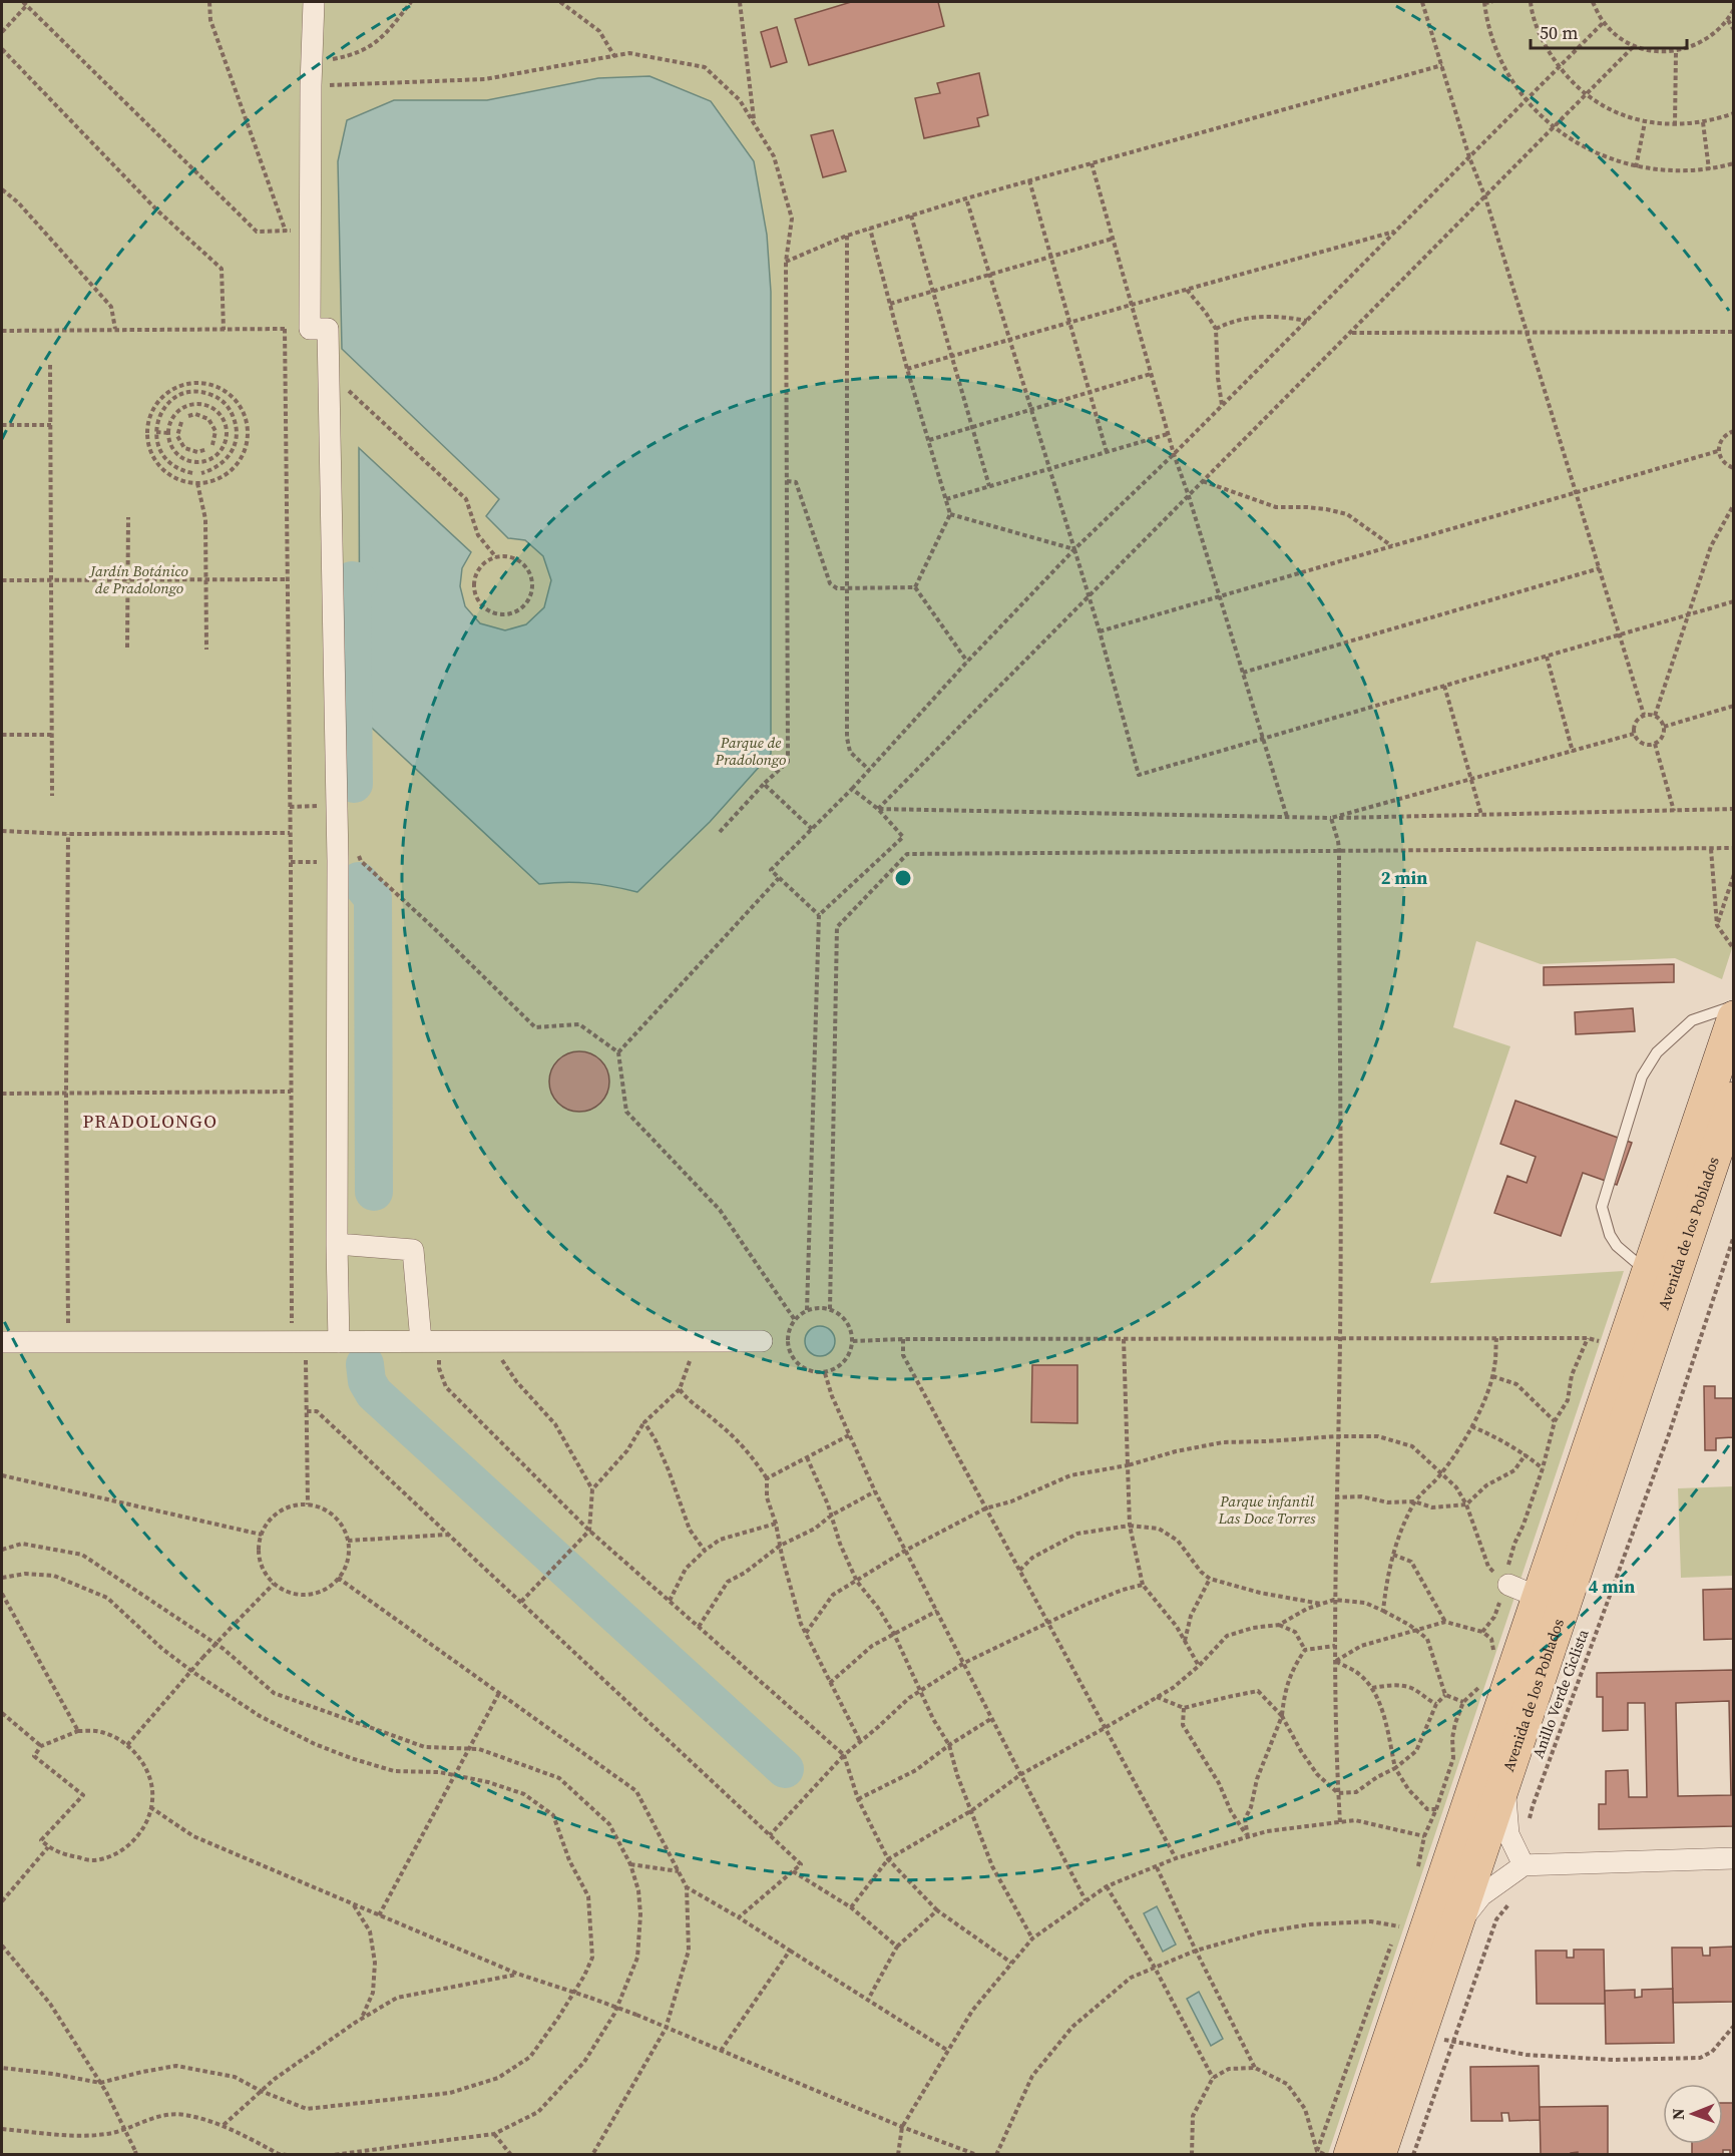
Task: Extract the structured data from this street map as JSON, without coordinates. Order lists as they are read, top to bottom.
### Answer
{
  "streets": {
    "main road": ["Avenida de los Poblados"],
    "path": ["Anillo Verde Ciclista"]
  },
  "districts": ["PRADOLONGO"],
  "parks": ["Jardín Botánico de Pradolongo", "Parque de Pradolongo", "Parque infantil Las Doce Torres"],
  "scale_bar": "50 m",
  "north": "left",
  "rings": ["2 min", "4 min"]
}
